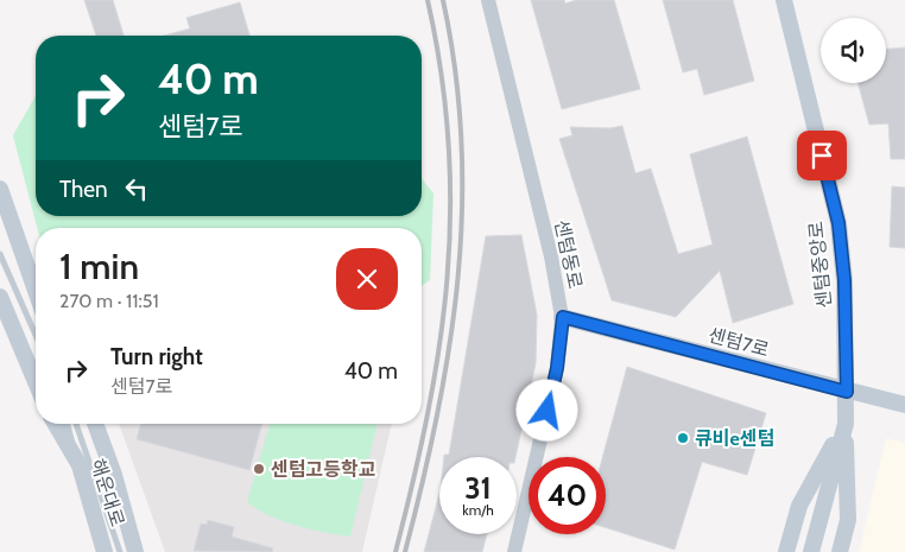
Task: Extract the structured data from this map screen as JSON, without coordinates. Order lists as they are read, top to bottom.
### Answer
{
  "streets": {
    "main road": ["센텀중앙로", "센텀7로", "해운대로"],
    "street": ["센텀동로"]
  },
  "crossings": [
    ["센텀동로", "센텀7로"],
    ["센텀중앙로", "센텀7로"]
  ],
  "places": ["큐비e센텀", "센텀고등학교"],
  "page": {
    "turn": ["40 m", "센텀7로"],
    "then": "Then",
    "heading": ["1 min", "270 m · 11:51"],
    "list": [
      {
        "name": "Turn right",
        "note": "센텀7로",
        "value": "40 m"
      }
    ],
    "speed": "31 km/h",
    "limit": "40"
  }
}
